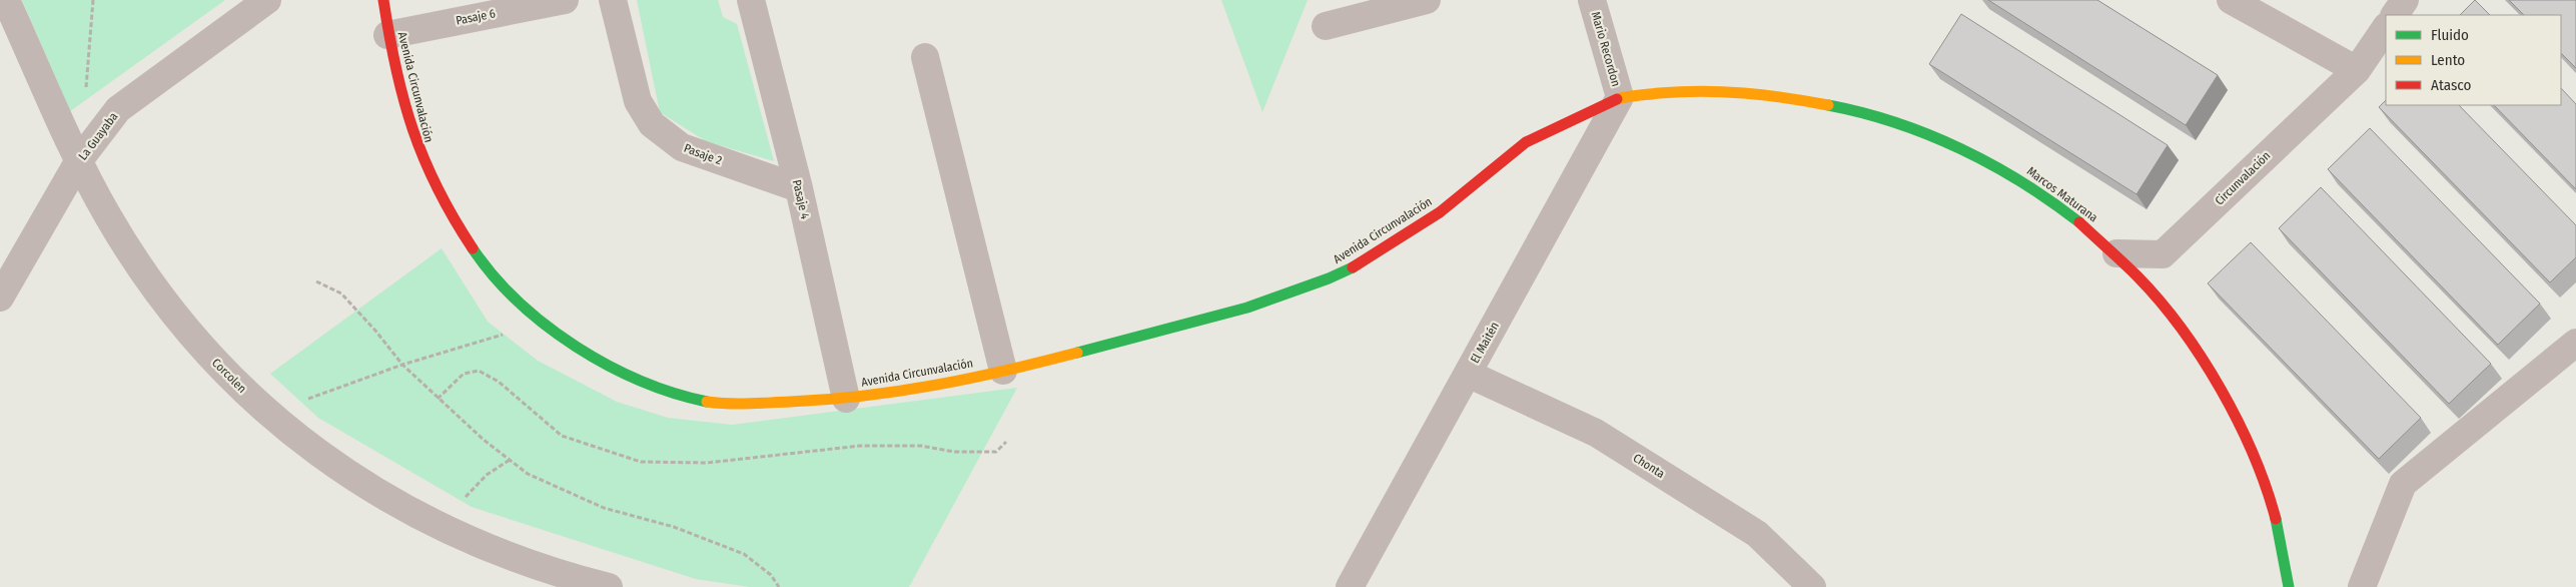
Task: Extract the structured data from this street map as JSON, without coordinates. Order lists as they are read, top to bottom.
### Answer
{
  "streets": {
    "street": [
      "Pasaje 6",
      "Mario Recordon",
      "Avenida Circunvalación",
      "La Guayaba",
      "Pasaje 2",
      "Circunvalación",
      "Marcos Maturana",
      "Pasaje 4",
      "El Maitén",
      "Corcolen",
      "Chonta"
    ]
  },
  "crossings": [
    ["Pasaje 6", "Avenida Circunvalación"],
    ["Mario Recordon", "Avenida Circunvalación"],
    ["Mario Recordon", "Marcos Maturana"],
    ["Mario Recordon", "El Maitén"],
    ["Avenida Circunvalación", "Marcos Maturana"],
    ["Avenida Circunvalación", "Pasaje 4"],
    ["Avenida Circunvalación", "El Maitén"],
    ["La Guayaba", "Corcolen"],
    ["Pasaje 2", "Pasaje 4"],
    ["Circunvalación", "Marcos Maturana"],
    ["Marcos Maturana", "El Maitén"],
    ["El Maitén", "Chonta"]
  ],
  "legend": ["Fluido", "Lento", "Atasco"]
}
